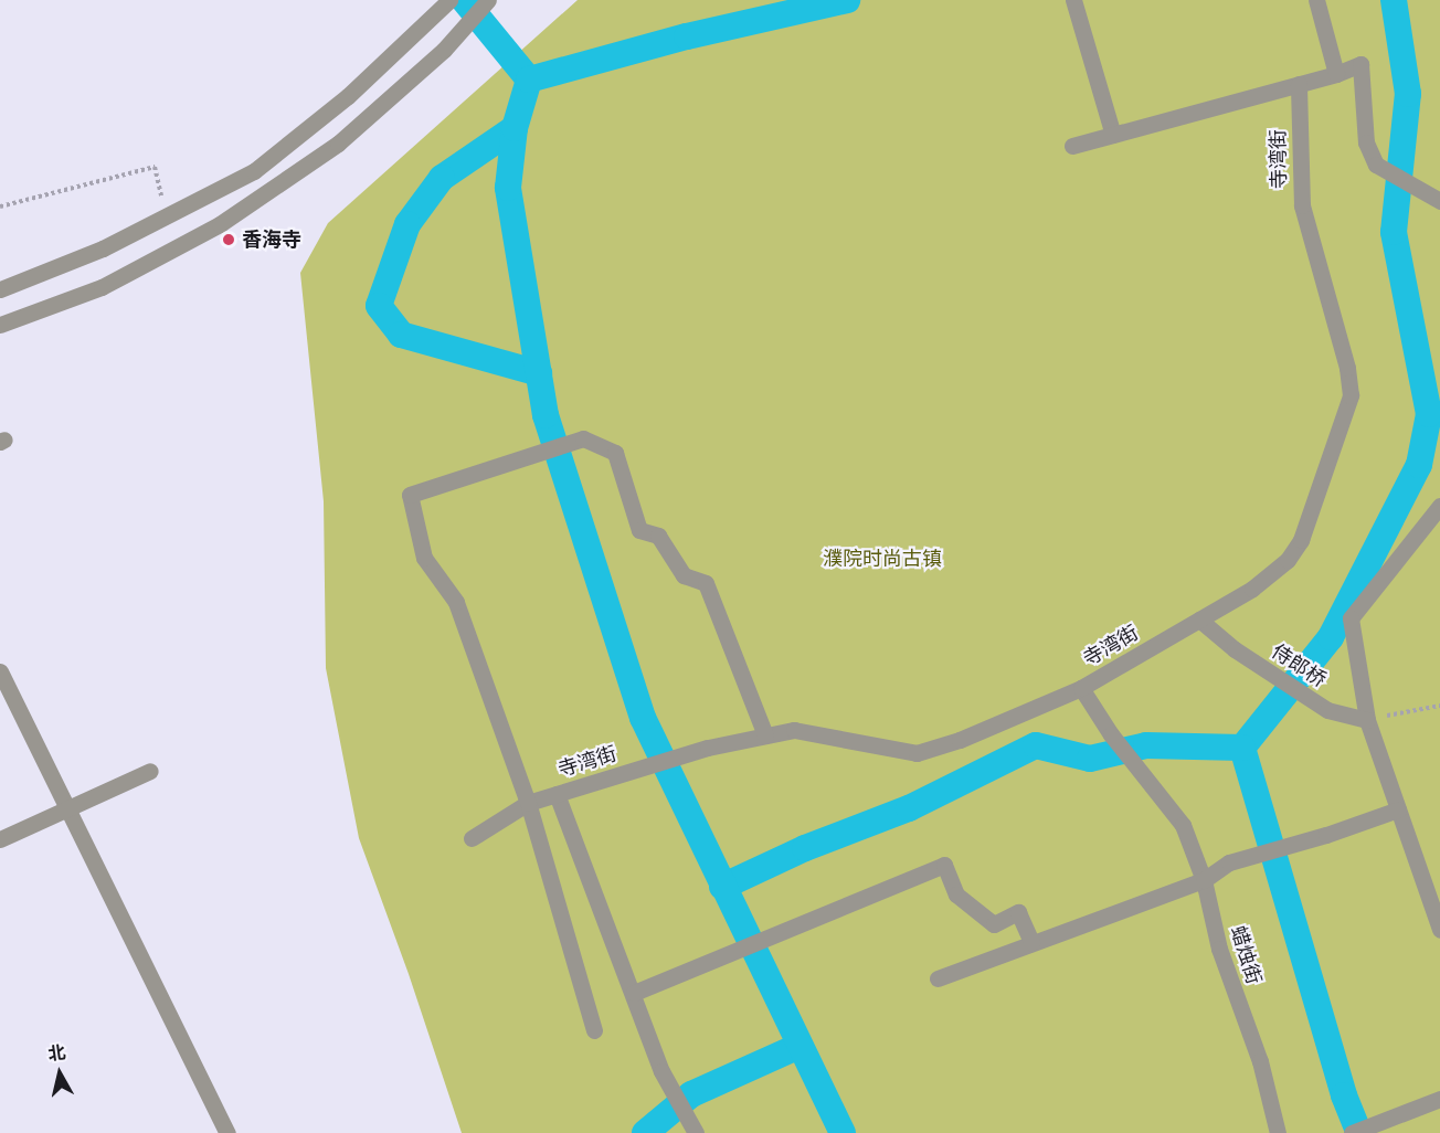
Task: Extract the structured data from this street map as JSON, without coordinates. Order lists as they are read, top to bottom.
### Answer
{
  "streets": {
    "street": ["寺湾街", "侍郎桥", "蜡烛街"]
  },
  "crossings": [
    ["寺湾街", "侍郎桥"],
    ["寺湾街", "蜡烛街"]
  ],
  "parks": ["濮院时尚古镇"],
  "places": ["香海寺"],
  "north": "top"
}
